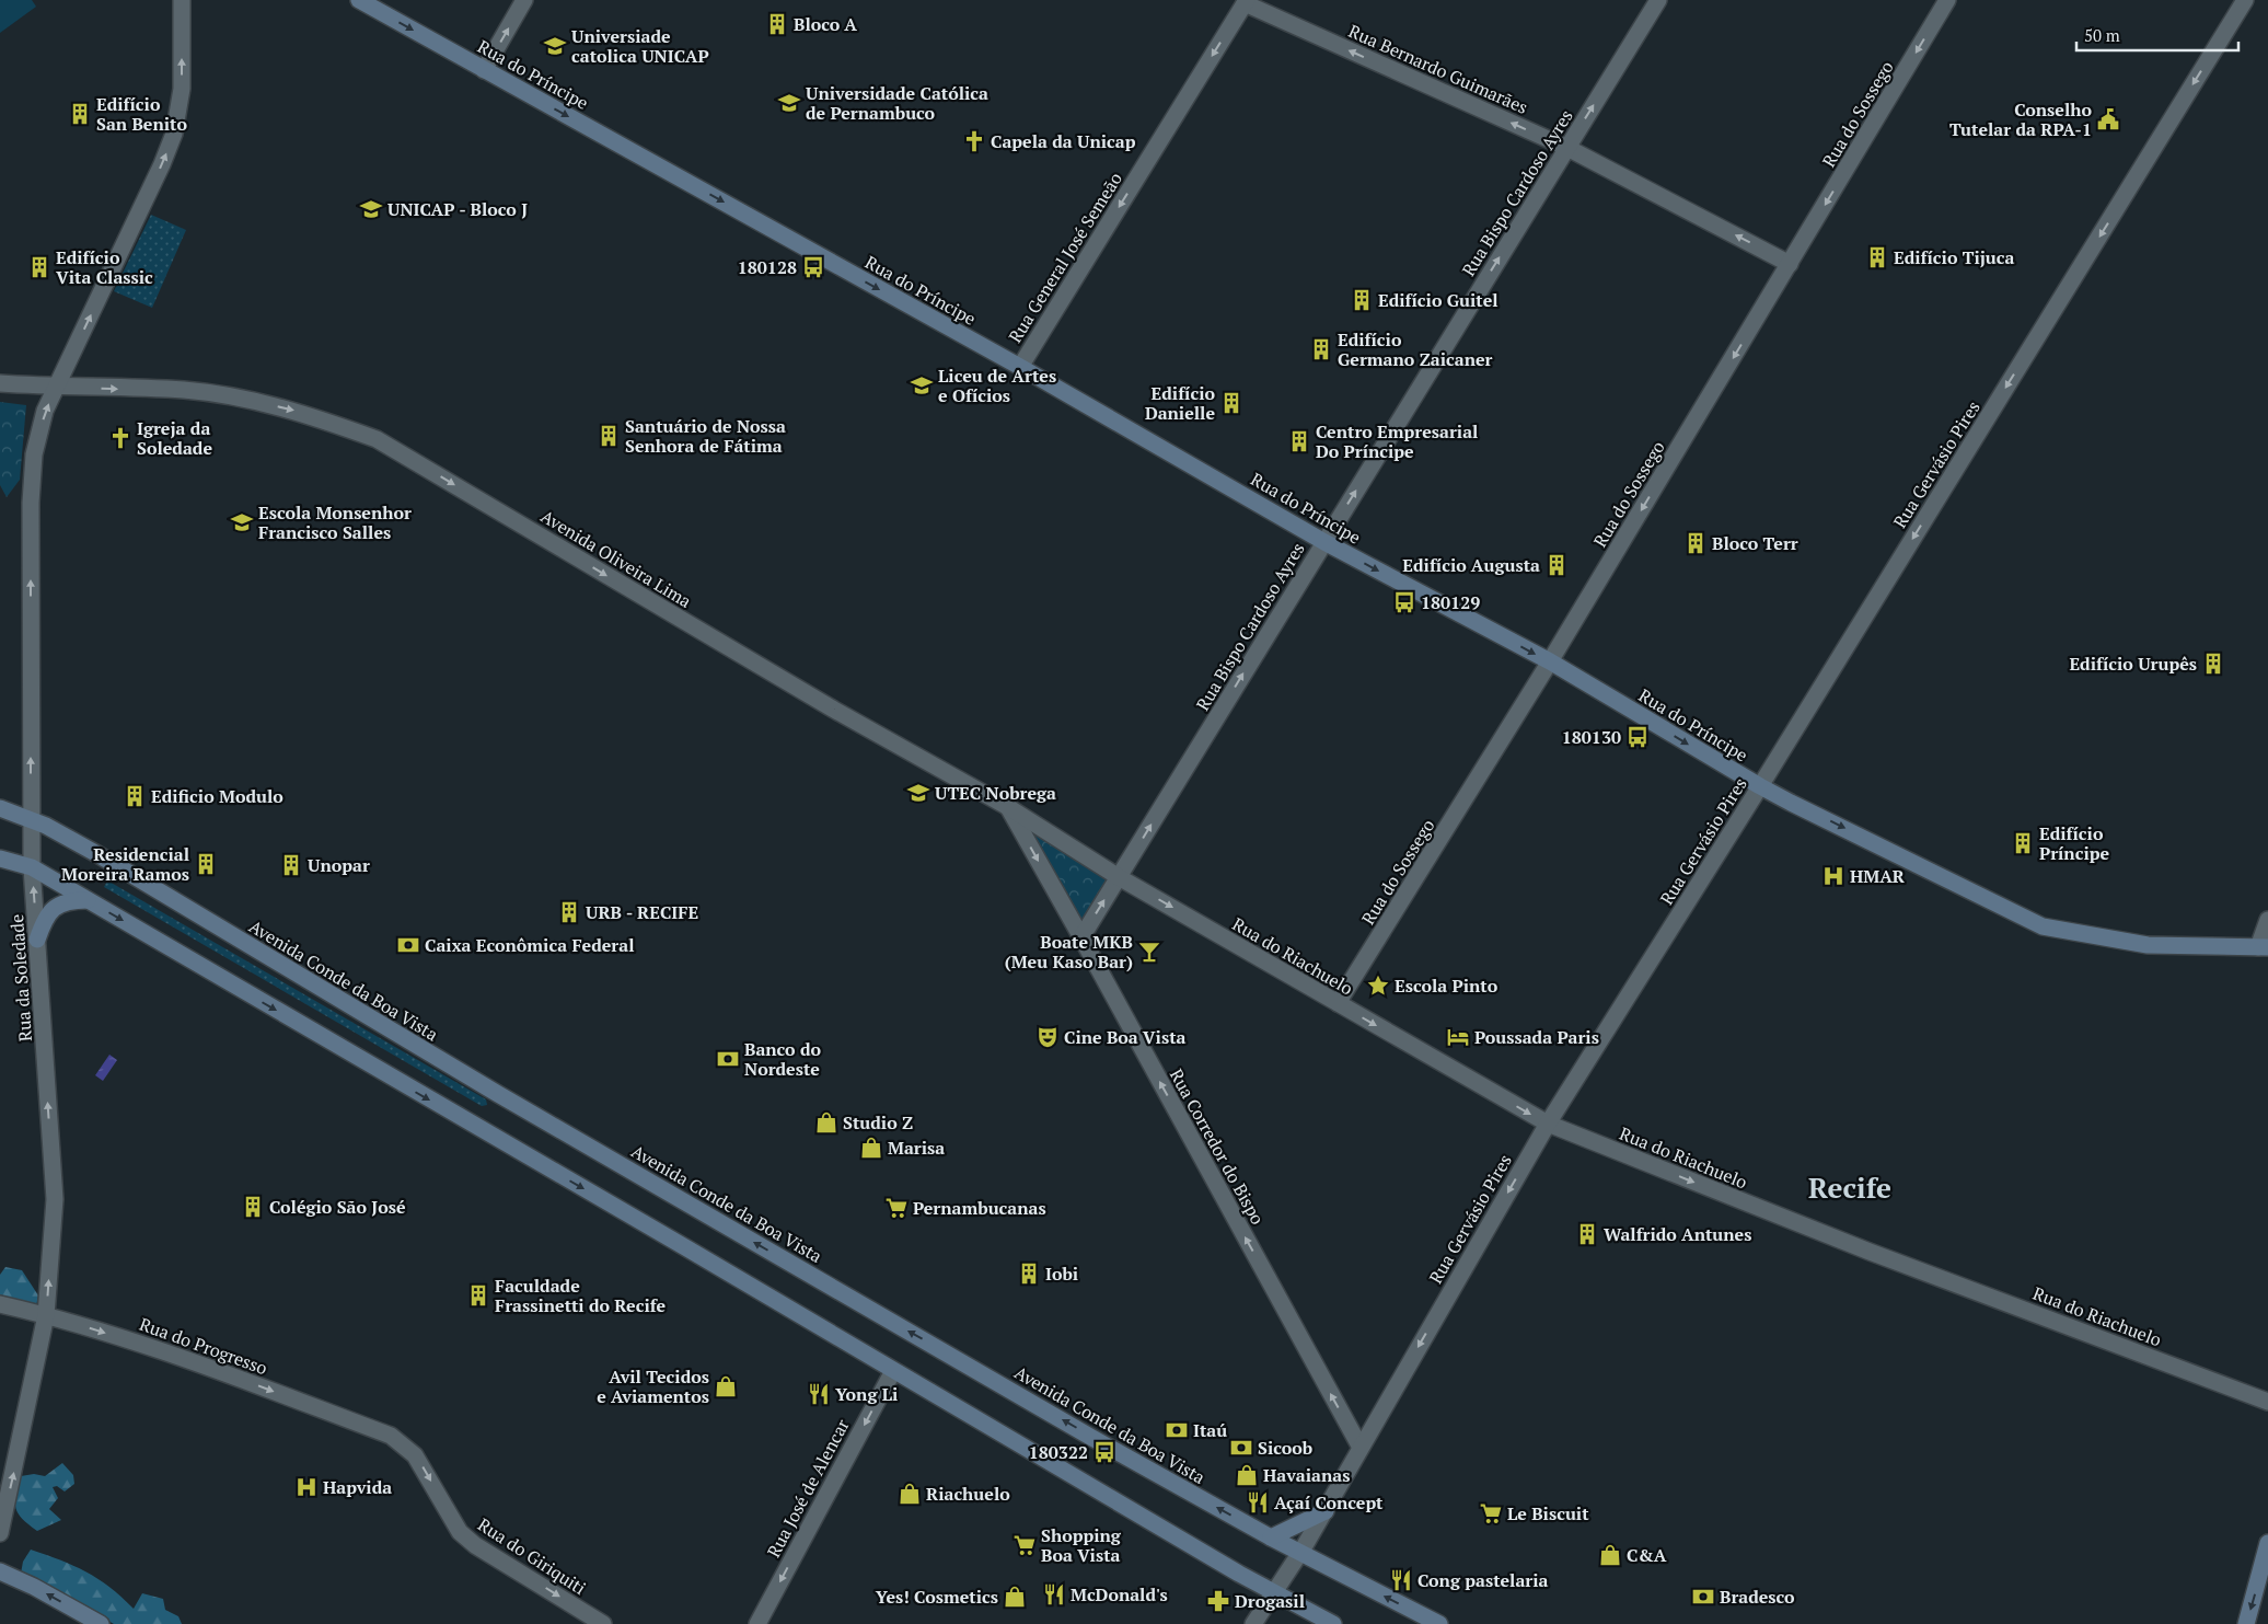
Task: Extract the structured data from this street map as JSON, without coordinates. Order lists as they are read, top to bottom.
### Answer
{
  "streets": {
    "main road": ["Rua do Príncipe", "Avenida Conde da Boa Vista"],
    "street": [
      "Rua Bernardo Guimarães",
      "Rua do Sossego",
      "Rua Bispo Cardoso Ayres",
      "Rua General José Semeão",
      "Rua Gervásio Pires",
      "Avenida Oliveira Lima",
      "Rua do Riachuelo",
      "Rua da Soledade",
      "Rua Corredor do Bispo",
      "Rua do Progresso",
      "Rua José de Alencar",
      "Rua do Giriquiti"
    ]
  },
  "crossings": [
    ["Rua Bernardo Guimarães", "Rua do Sossego"],
    ["Rua Bernardo Guimarães", "Rua Bispo Cardoso Ayres"],
    ["Rua Bernardo Guimarães", "Rua General José Semeão"],
    ["Rua do Príncipe", "Rua do Sossego"],
    ["Rua do Príncipe", "Rua Bispo Cardoso Ayres"],
    ["Rua do Príncipe", "Rua General José Semeão"],
    ["Rua do Príncipe", "Rua Gervásio Pires"],
    ["Rua do Sossego", "Rua do Riachuelo"],
    ["Rua Bispo Cardoso Ayres", "Avenida Oliveira Lima"],
    ["Rua Bispo Cardoso Ayres", "Rua do Riachuelo"],
    ["Rua Bispo Cardoso Ayres", "Rua Corredor do Bispo"],
    ["Rua Gervásio Pires", "Rua do Riachuelo"],
    ["Rua Gervásio Pires", "Avenida Conde da Boa Vista"],
    ["Rua Gervásio Pires", "Rua Corredor do Bispo"],
    ["Avenida Oliveira Lima", "Rua do Riachuelo"],
    ["Avenida Oliveira Lima", "Rua da Soledade"],
    ["Avenida Oliveira Lima", "Rua Corredor do Bispo"],
    ["Rua da Soledade", "Avenida Conde da Boa Vista"],
    ["Rua da Soledade", "Rua do Progresso"],
    ["Rua do Progresso", "Rua do Giriquiti"]
  ],
  "one_way": [
    "Rua Bernardo Guimarães",
    "Rua do Príncipe",
    "Rua do Sossego",
    "Rua Bispo Cardoso Ayres",
    "Rua General José Semeão",
    "Rua Gervásio Pires",
    "Avenida Oliveira Lima",
    "Rua do Riachuelo",
    "Rua da Soledade",
    "Rua do Progresso",
    "Rua José de Alencar",
    "Rua do Giriquiti"
  ],
  "districts": ["Recife"],
  "places": {
    "building": [
      "Bloco A",
      "Edifício San Benito",
      "Edifício Tijuca",
      "Edifício Vita Classic",
      "Edifício Guitel",
      "Edifício Germano Zaicaner",
      "Edifício Danielle",
      "Santuário de Nossa Senhora de Fátima",
      "Centro Empresarial Do Príncipe",
      "Bloco Terr",
      "Edifício Augusta",
      "Edifício Urupês",
      "Edificio Modulo",
      "Edifício Príncipe",
      "Residencial Moreira Ramos",
      "Unopar",
      "URB - RECIFE",
      "Colégio São José",
      "Walfrido Antunes",
      "Iobi",
      "Faculdade Frassinetti do Recife"
    ],
    "school or university": [
      "Universiade catolica UNICAP",
      "Universidade Católica de Pernambuco",
      "UNICAP - Bloco J",
      "Liceu de Artes e Ofícios",
      "Escola Monsenhor Francisco Salles",
      "UTEC Nobrega"
    ],
    "public building": ["Conselho Tutelar da RPA-1"],
    "church": ["Capela da Unicap", "Igreja da Soledade"],
    "bus stop": [
      "180128",
      "180129",
      "180130",
      "180322"
    ],
    "hospital": ["HMAR", "Hapvida"],
    "bank": [
      "Caixa Econômica Federal",
      "Banco do Nordeste",
      "Itaú",
      "Sicoob",
      "Bradesco"
    ],
    "bar": ["Boate MKB (Meu Kaso Bar)"],
    "place": ["Escola Pinto"],
    "theatre": ["Cine Boa Vista"],
    "hotel": ["Poussada Paris"],
    "shop": [
      "Studio Z",
      "Marisa",
      "Avil Tecidos e Aviamentos",
      "Havaianas",
      "Riachuelo",
      "C&A",
      "Yes! Cosmetics"
    ],
    "supermarket": ["Pernambucanas", "Le Biscuit", "Shopping Boa Vista"],
    "restaurant": [
      "Yong Li",
      "Açaí Concept",
      "Cong pastelaria",
      "McDonald's"
    ],
    "pharmacy": ["Drogasil"]
  },
  "scale_bar": "50 m"
}
